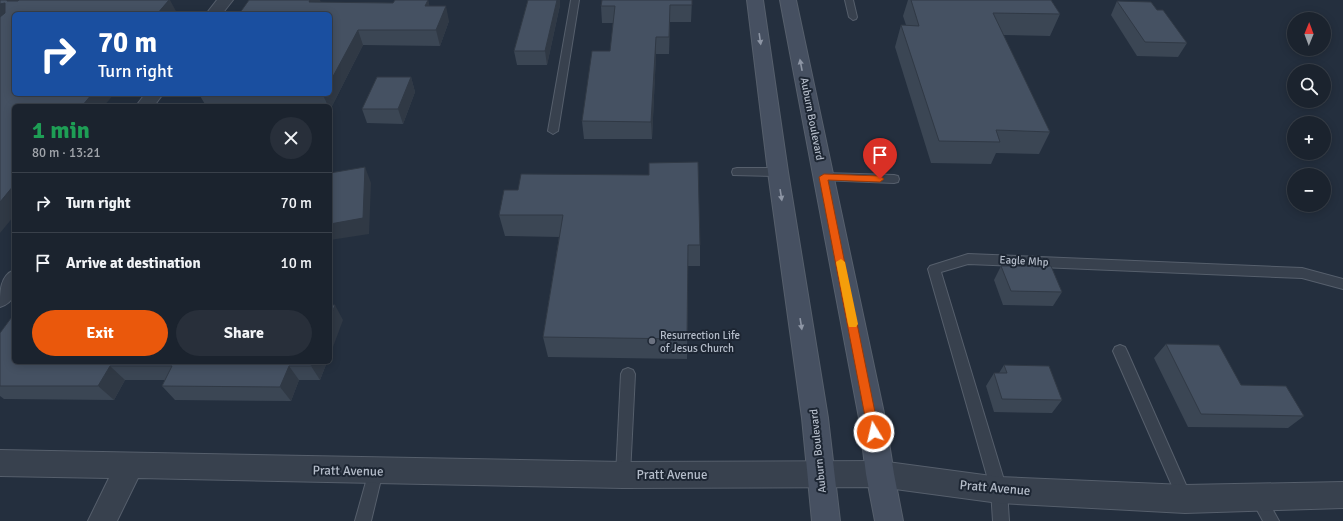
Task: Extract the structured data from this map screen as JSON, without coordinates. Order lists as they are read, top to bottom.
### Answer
{
  "streets": {
    "main road": ["Auburn Boulevard"],
    "street": ["Pratt Avenue"],
    "lane": ["Eagle Mhp"]
  },
  "crossings": [
    ["Auburn Boulevard", "Pratt Avenue"],
    ["Eagle Mhp", "Pratt Avenue"]
  ],
  "places": ["Resurrection Life of Jesus Church"],
  "north": "top",
  "page": {
    "map_buttons": ["+", "−"],
    "turn": ["70 m", "Turn right"],
    "heading": ["1 min", "80 m · 13:21"],
    "list": [
      {
        "name": "Turn right",
        "value": "70 m"
      },
      {
        "name": "Arrive at destination",
        "value": "10 m"
      }
    ],
    "buttons": ["Exit", "Share"]
  }
}
